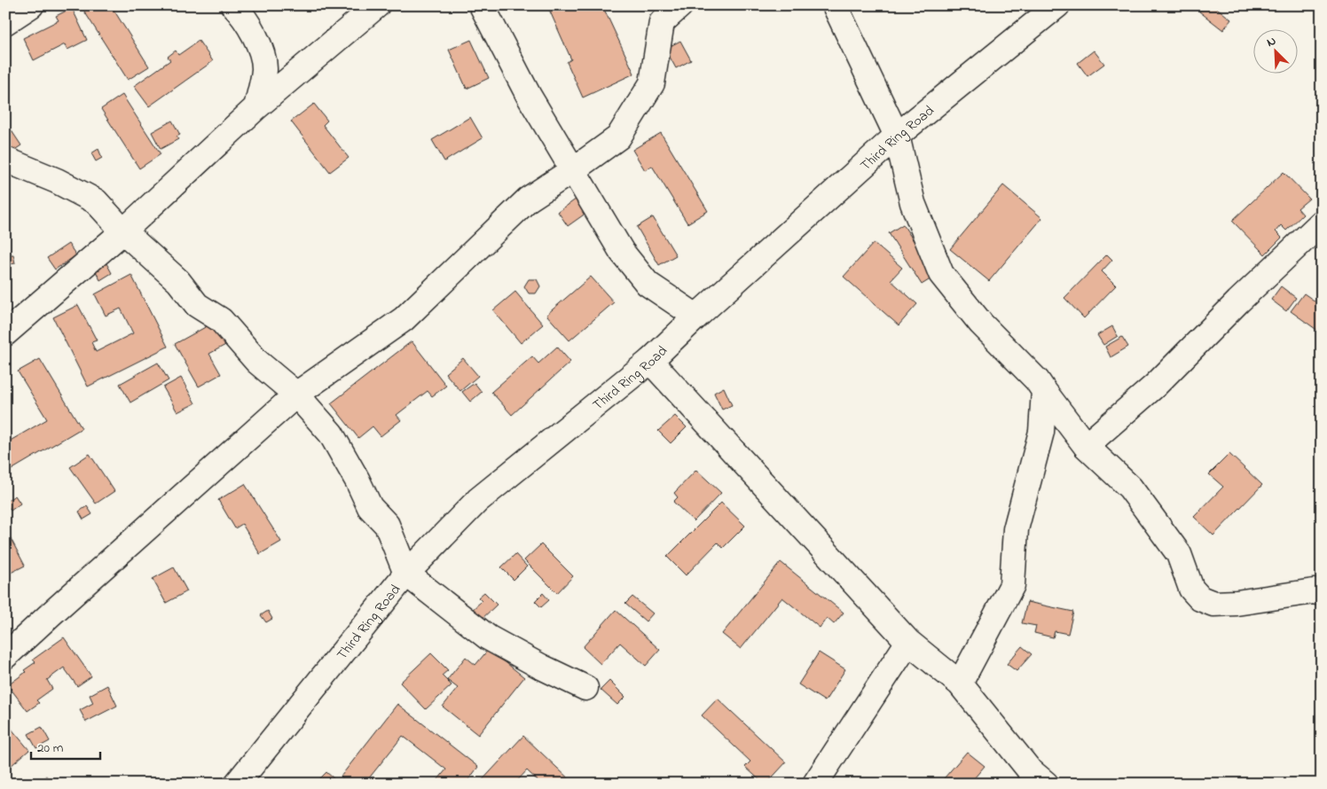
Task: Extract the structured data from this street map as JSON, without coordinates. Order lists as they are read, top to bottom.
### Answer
{
  "streets": {
    "street": ["Third Ring Road"]
  },
  "scale_bar": "20 m",
  "north": "top left"
}
